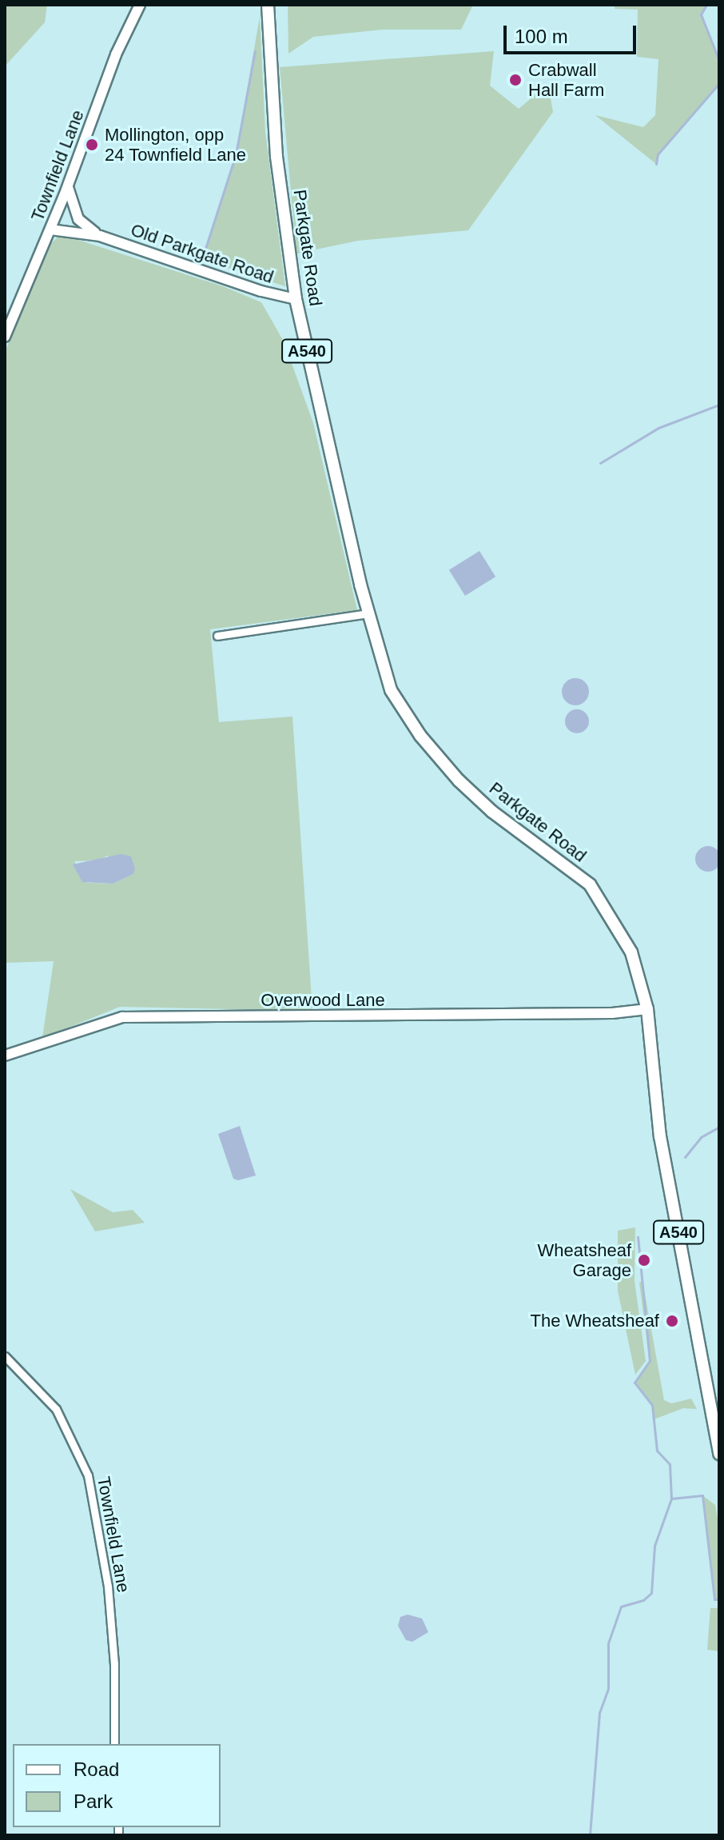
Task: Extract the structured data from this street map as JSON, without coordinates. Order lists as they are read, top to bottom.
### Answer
{
  "streets": {
    "main road": ["Parkgate Road", "A540"],
    "street": ["Townfield Lane", "Old Parkgate Road", "Overwood Lane"]
  },
  "crossings": [
    ["Townfield Lane", "Old Parkgate Road"],
    ["Parkgate Road", "Old Parkgate Road"],
    ["Parkgate Road", "Overwood Lane"]
  ],
  "places": [
    "Crabwall Hall Farm",
    "Mollington, opp 24 Townfield Lane",
    "Wheatsheaf Garage",
    "The Wheatsheaf"
  ],
  "legend": ["Road", "Park"],
  "scale_bar": "100 m"
}
